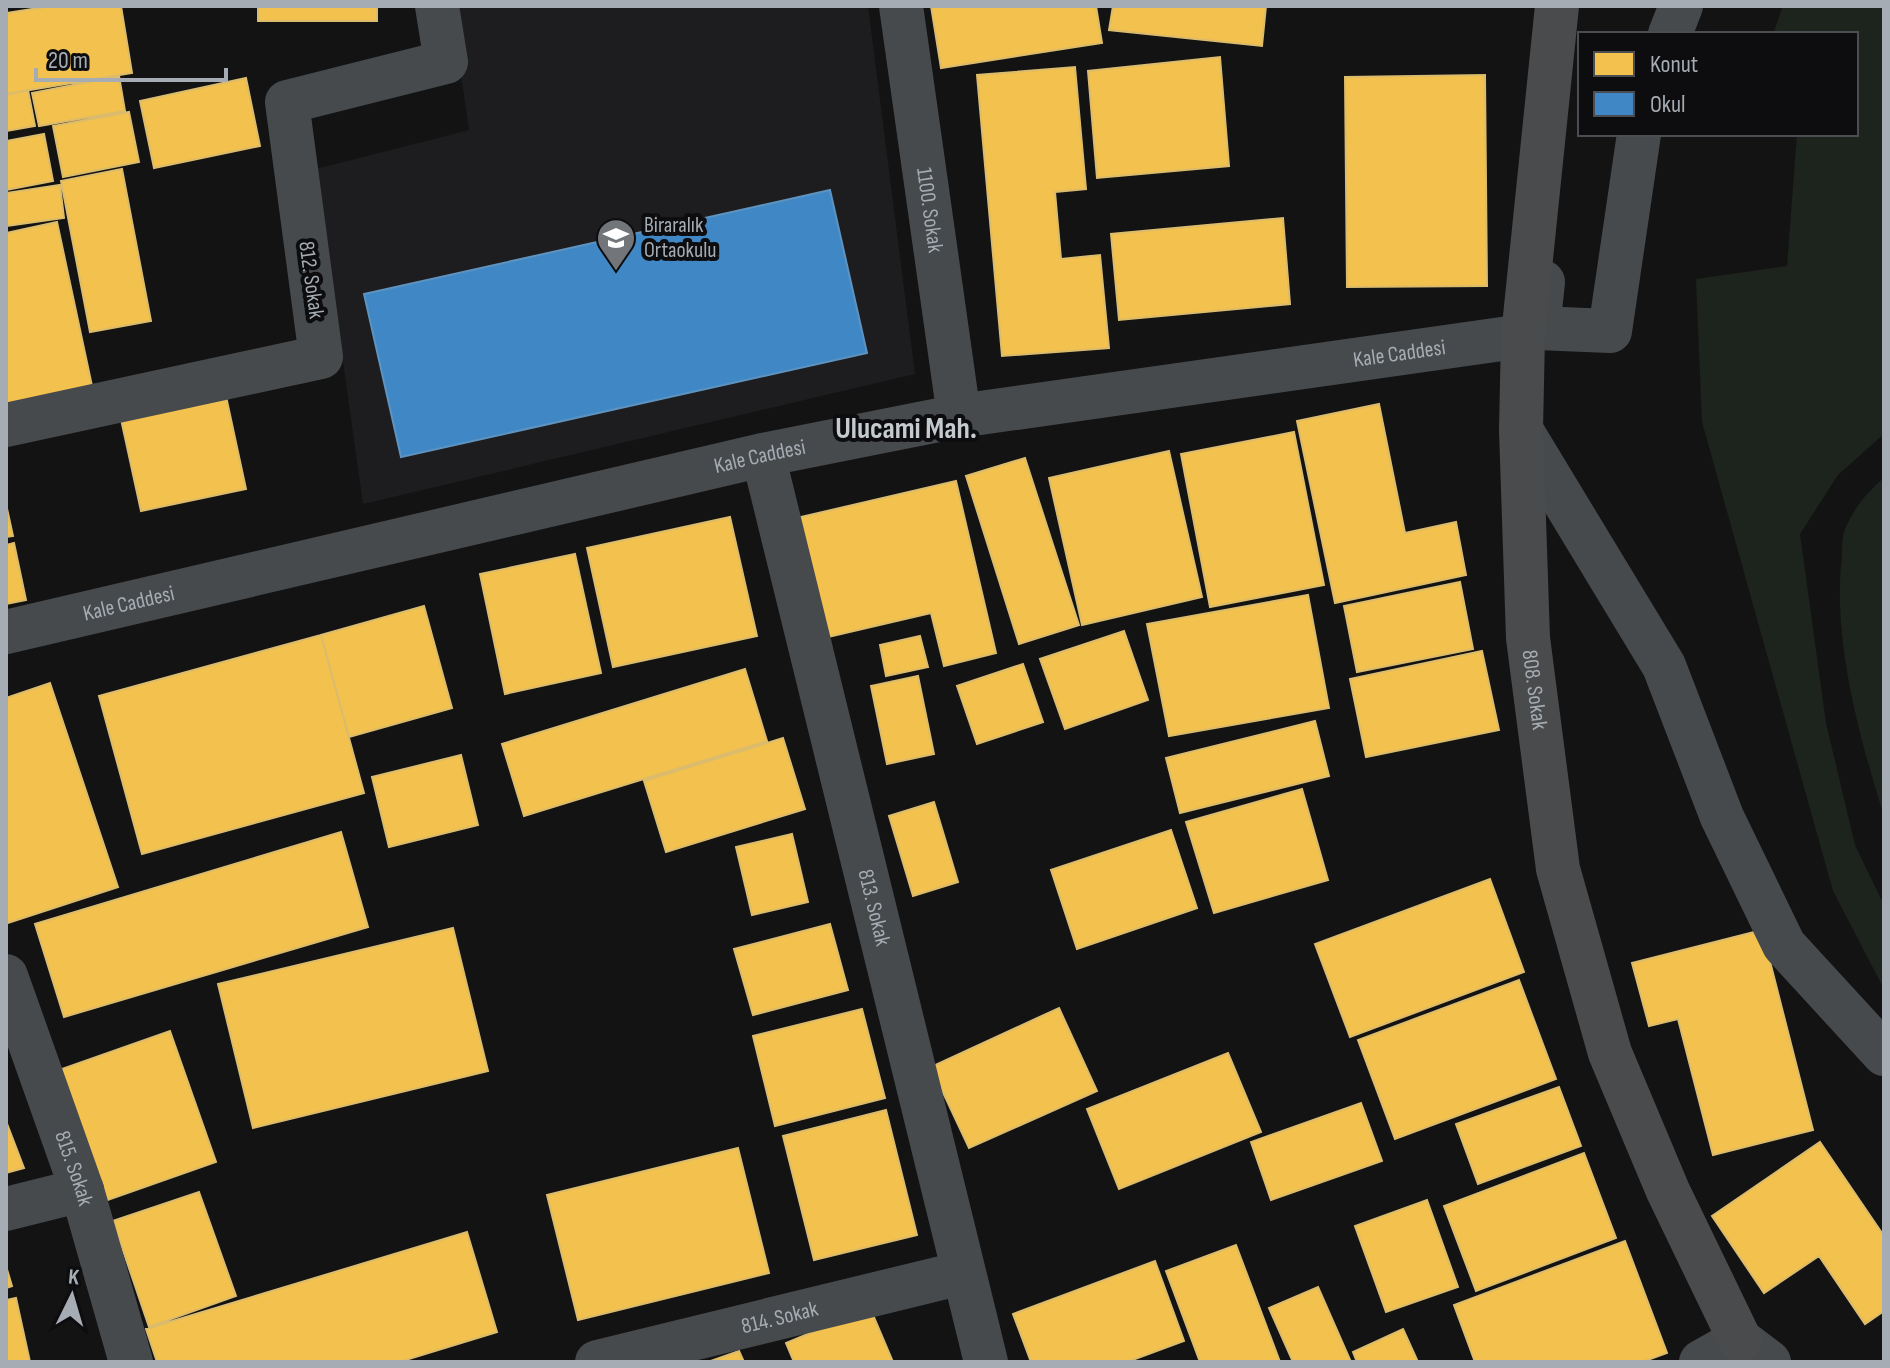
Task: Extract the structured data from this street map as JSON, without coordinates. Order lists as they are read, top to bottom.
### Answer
{
  "streets": {
    "main road": ["808. Sokak"],
    "street": [
      "1100. Sokak",
      "812. Sokak",
      "Kale Caddesi",
      "813. Sokak",
      "815. Sokak",
      "814. Sokak"
    ]
  },
  "crossings": [
    ["1100. Sokak", "Kale Caddesi"],
    ["Kale Caddesi", "808. Sokak"],
    ["Kale Caddesi", "813. Sokak"],
    ["813. Sokak", "814. Sokak"]
  ],
  "districts": ["Ulucami Mah."],
  "places": {
    "school or university": ["Biraralık Ortaokulu"]
  },
  "legend": ["Konut", "Okul"],
  "scale_bar": "20 m",
  "north": "top"
}
